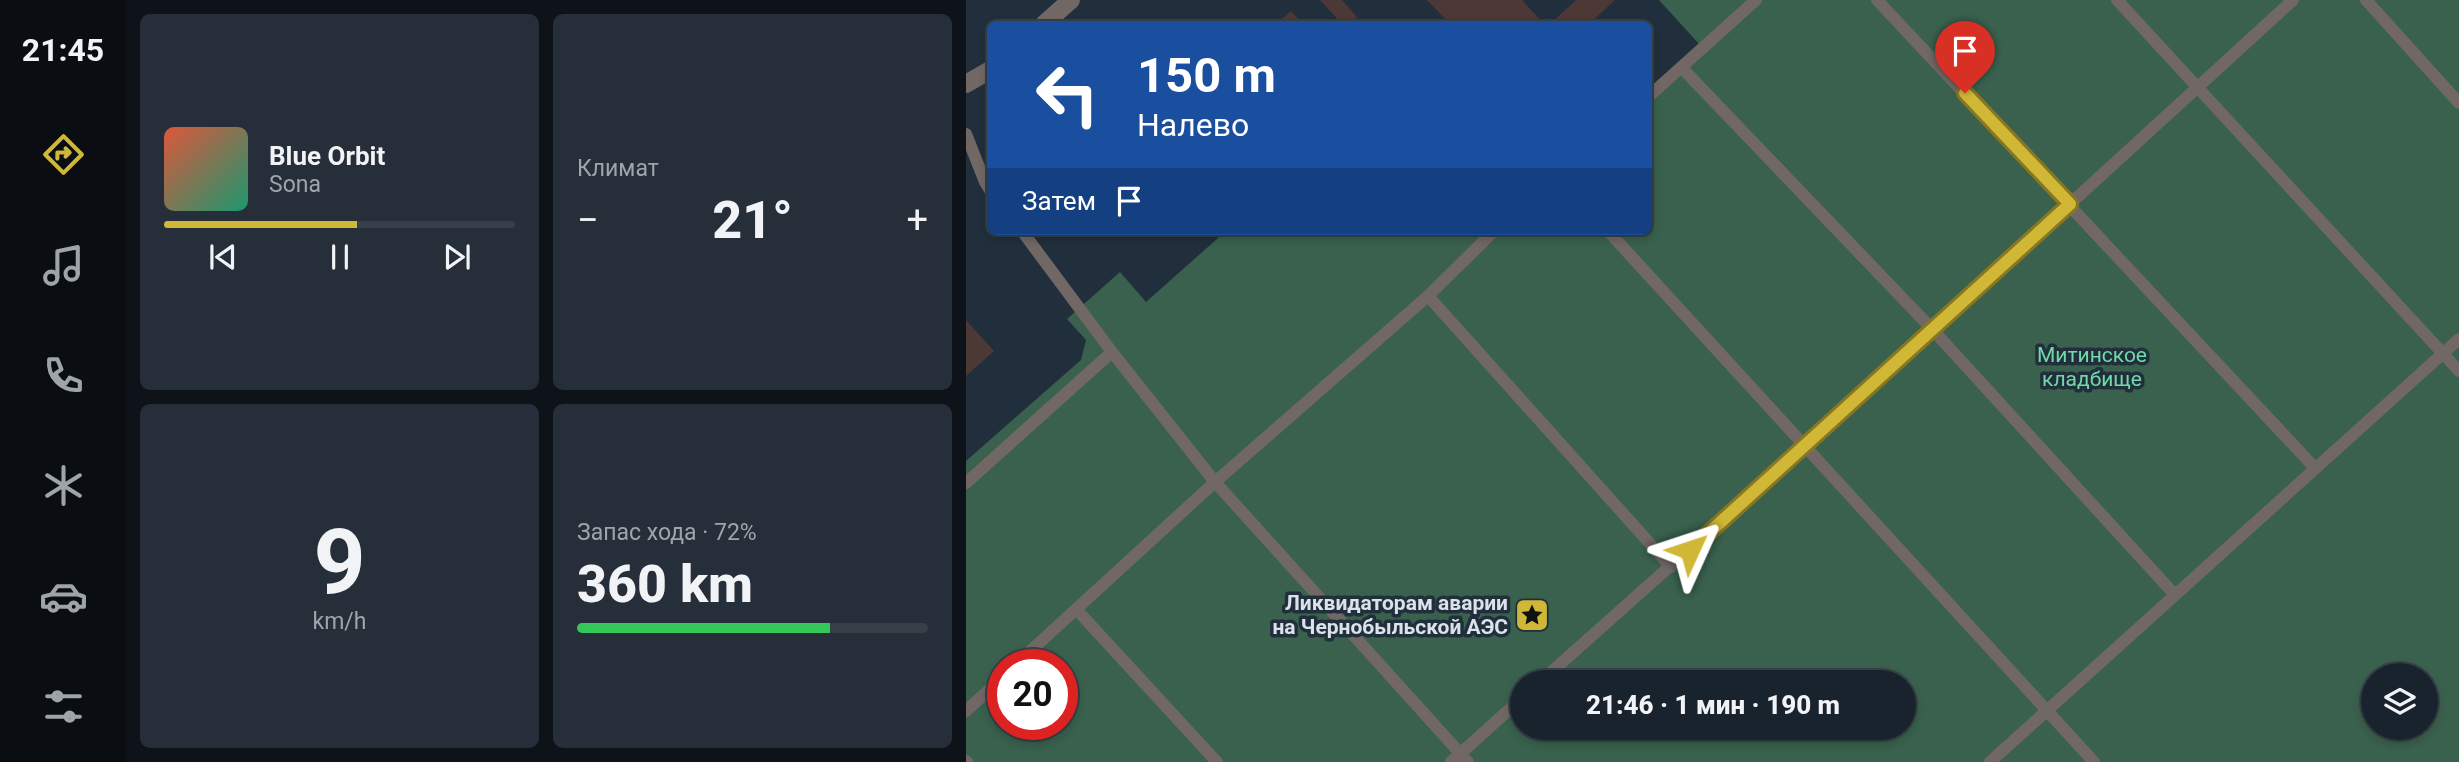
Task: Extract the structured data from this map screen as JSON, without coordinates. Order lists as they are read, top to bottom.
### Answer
{
  "parks": ["Митинское кладбище"],
  "places": {
    "place": ["Ликвидаторам аварии на Чернобыльской АЭС"]
  },
  "page": {
    "tabs": "21:45",
    "tile": [
      "Климат",
      ["9", "km/h"],
      ["Запас хода · 72%", "360 km"]
    ],
    "turn": ["150 m", "Налево"],
    "song": ["Blue Orbit", "Sona"],
    "then": "Затем",
    "heat": ["−", "21°", "+"],
    "limit": "20",
    "trip": "21:46 · 1 мин · 190 m"
  }
}
